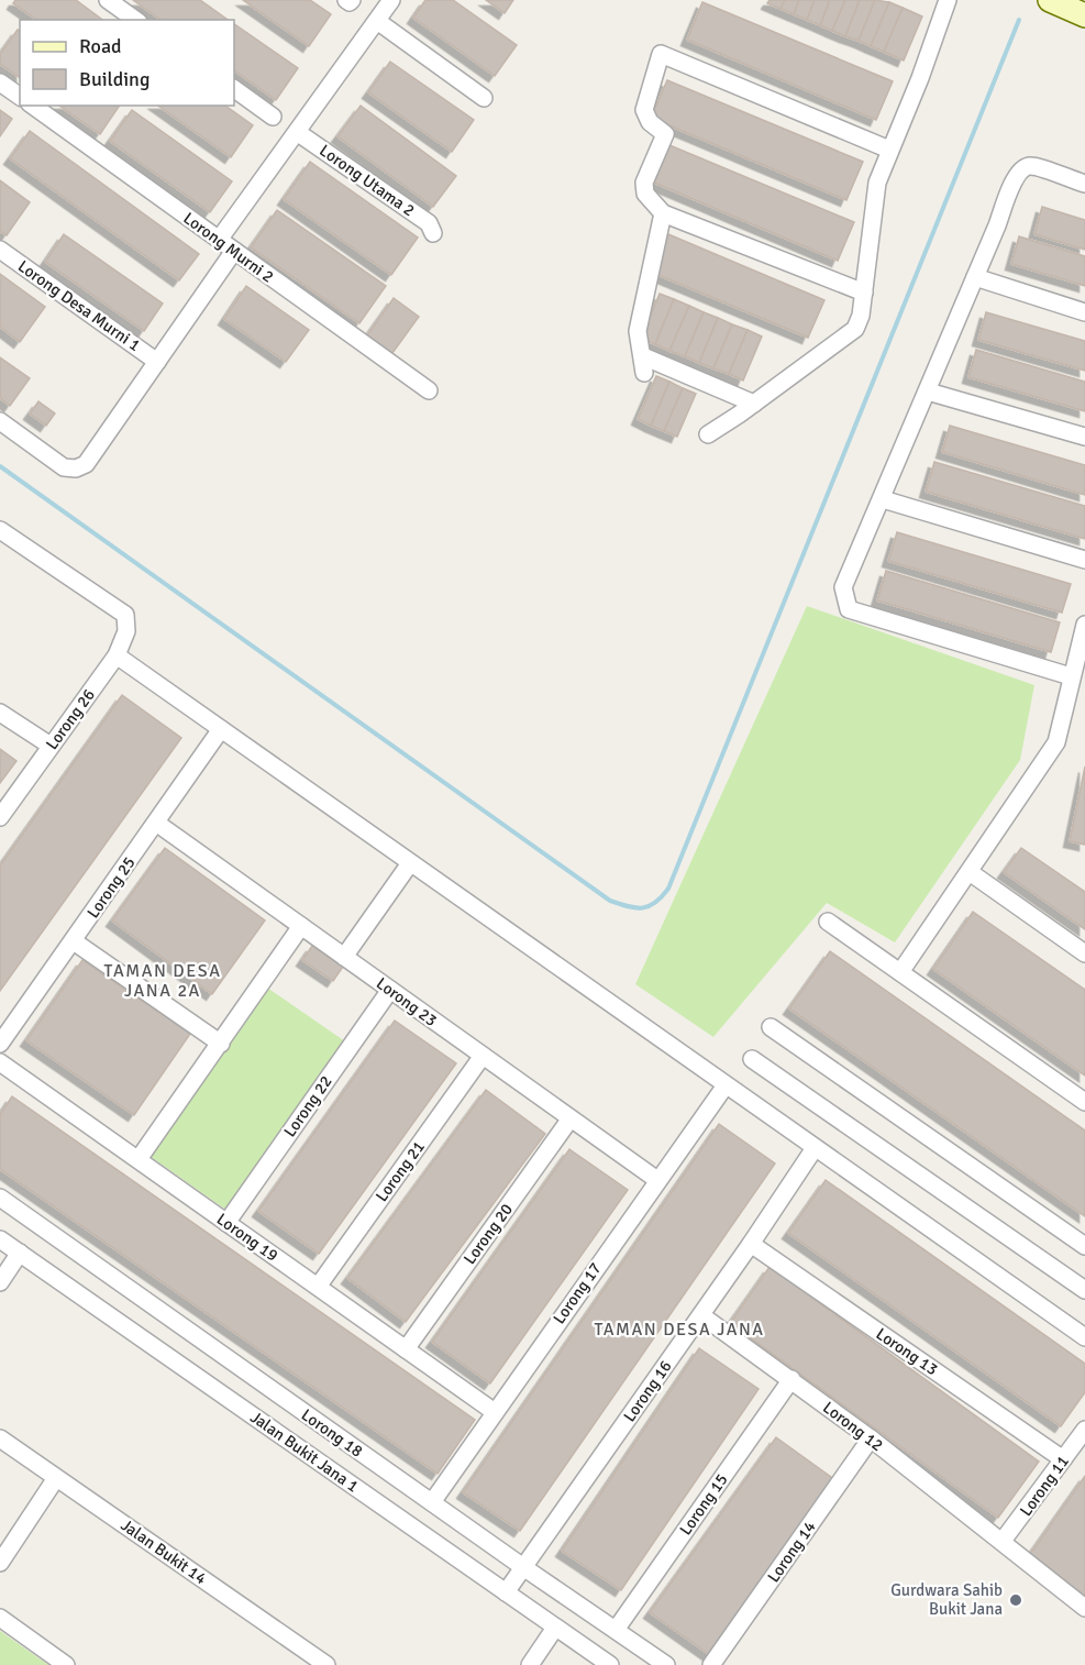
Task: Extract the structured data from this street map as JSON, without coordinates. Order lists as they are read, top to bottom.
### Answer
{
  "streets": {
    "street": [
      "Lorong Utama 2",
      "Lorong Murni 2",
      "Lorong Desa Murni 1",
      "Lorong 26",
      "Lorong 25",
      "Lorong 23",
      "Lorong 22",
      "Lorong 21",
      "Lorong 20",
      "Lorong 19",
      "Lorong 17",
      "Lorong 13",
      "Lorong 16",
      "Lorong 12",
      "Lorong 18",
      "Jalan Bukit Jana 1",
      "Lorong 11",
      "Lorong 15",
      "Jalan Bukit 14",
      "Lorong 14"
    ]
  },
  "crossings": [
    ["Lorong 25", "Lorong 23"],
    ["Lorong 23", "Lorong 22"],
    ["Lorong 23", "Lorong 21"],
    ["Lorong 23", "Lorong 20"],
    ["Lorong 23", "Lorong 17"],
    ["Lorong 22", "Lorong 19"],
    ["Lorong 21", "Lorong 19"],
    ["Lorong 20", "Lorong 19"],
    ["Lorong 19", "Lorong 17"],
    ["Lorong 17", "Lorong 18"],
    ["Lorong 13", "Lorong 16"],
    ["Lorong 13", "Lorong 11"],
    ["Lorong 16", "Lorong 12"],
    ["Lorong 16", "Lorong 18"],
    ["Lorong 16", "Jalan Bukit Jana 1"],
    ["Lorong 12", "Lorong 11"],
    ["Lorong 12", "Lorong 15"],
    ["Lorong 12", "Lorong 14"],
    ["Lorong 18", "Lorong 15"]
  ],
  "districts": ["TAMAN DESA JANA 2A", "TAMAN DESA JANA"],
  "places": ["Gurdwara Sahib Bukit Jana"],
  "legend": ["Road", "Building"]
}
